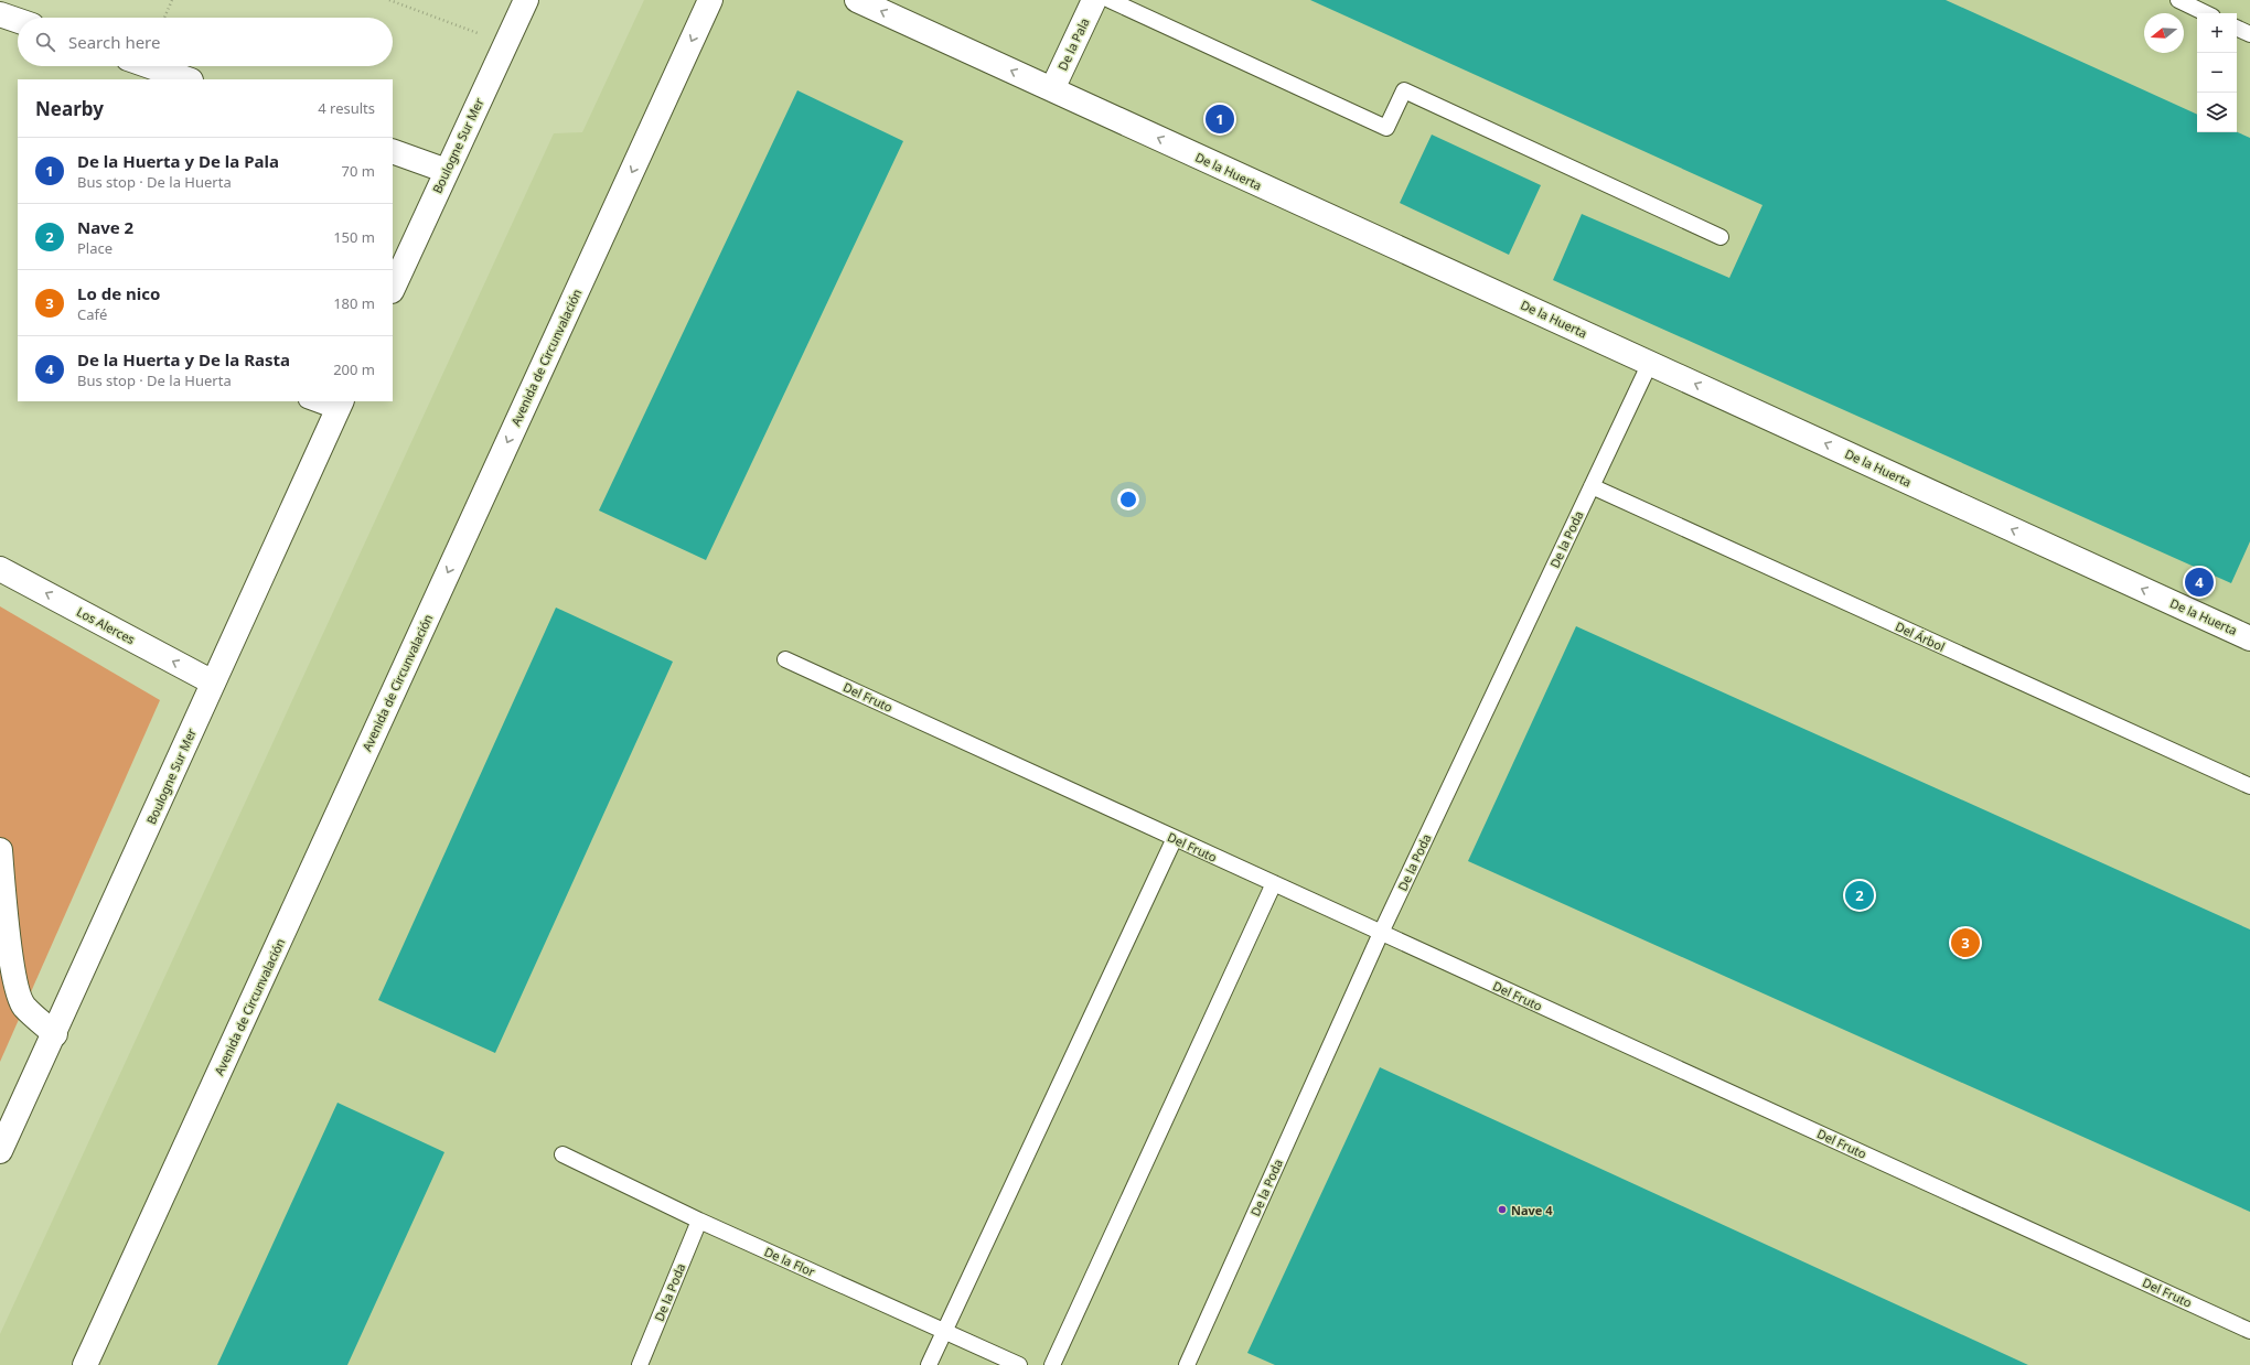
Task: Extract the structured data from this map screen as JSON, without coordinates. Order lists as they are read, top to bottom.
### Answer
{
  "streets": {
    "street": [
      "De la Pala",
      "Boulogne Sur Mer",
      "De la Huerta",
      "Avenida de Circunvalación",
      "Los Alerces"
    ],
    "lane": [
      "De la Poda",
      "Del Árbol",
      "Del Fruto",
      "De la Flor"
    ]
  },
  "crossings": [
    ["De la Pala", "De la Huerta"],
    ["Boulogne Sur Mer", "Los Alerces"],
    ["De la Huerta", "De la Poda"],
    ["De la Poda", "Del Árbol"],
    ["De la Poda", "Del Fruto"],
    ["De la Poda", "De la Flor"]
  ],
  "one_way": ["De la Huerta", "Avenida de Circunvalación", "Los Alerces"],
  "places": ["Nave 4"],
  "north": "left",
  "page": {
    "map_buttons": ["+", "−"],
    "search": "Search here",
    "heading": ["Nearby", "4 results"],
    "pins": [
      "1",
      "4",
      "2",
      "3"
    ],
    "list": [
      {
        "mark": "1",
        "name": "De la Huerta y De la Pala",
        "note": "Bus stop · De la Huerta",
        "value": "70 m"
      },
      {
        "mark": "2",
        "name": "Nave 2",
        "note": "Place",
        "value": "150 m"
      },
      {
        "mark": "3",
        "name": "Lo de nico",
        "note": "Café",
        "value": "180 m"
      },
      {
        "mark": "4",
        "name": "De la Huerta y De la Rasta",
        "note": "Bus stop · De la Huerta",
        "value": "200 m"
      }
    ]
  }
}
